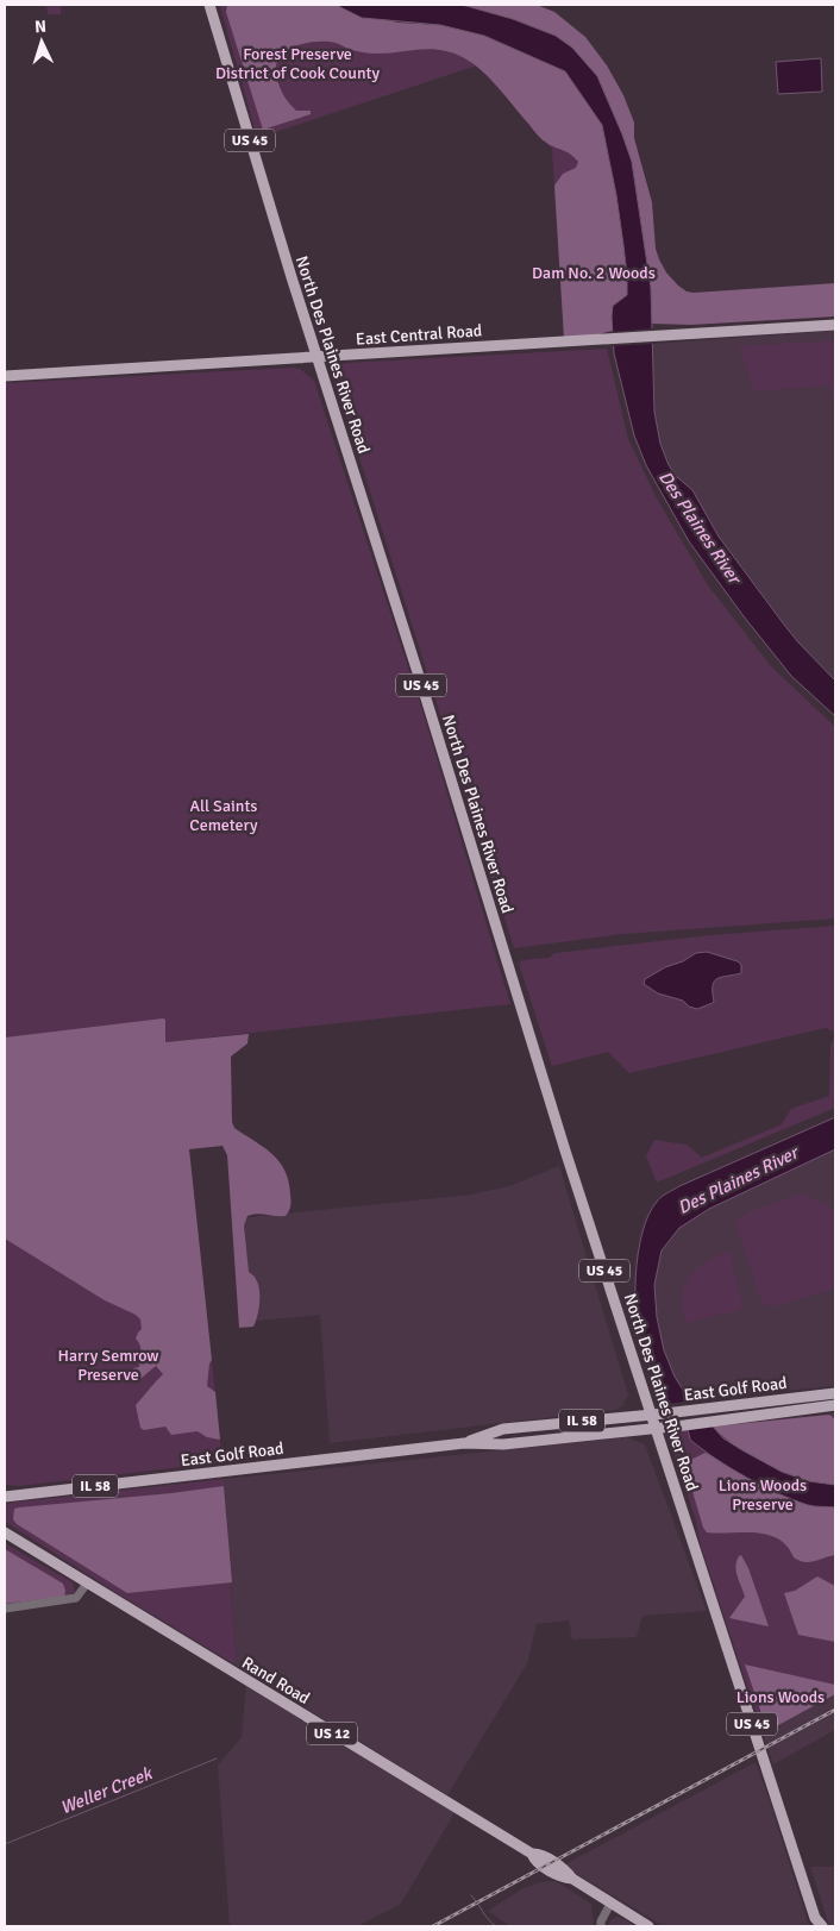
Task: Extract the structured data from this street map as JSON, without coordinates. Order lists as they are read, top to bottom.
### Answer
{
  "streets": {
    "main road": [
      "US 45",
      "East Central Road",
      "North Des Plaines River Road",
      "East Golf Road",
      "IL 58",
      "Rand Road",
      "US 12"
    ]
  },
  "crossings": [
    ["East Central Road", "North Des Plaines River Road"],
    ["North Des Plaines River Road", "East Golf Road"]
  ],
  "water": ["Des Plaines River", "Weller Creek"],
  "parks": [
    "Forest Preserve District of Cook County",
    "Dam No. 2 Woods",
    "All Saints Cemetery",
    "Harry Semrow Preserve",
    "Lions Woods Preserve",
    "Lions Woods"
  ],
  "north": "top"
}
